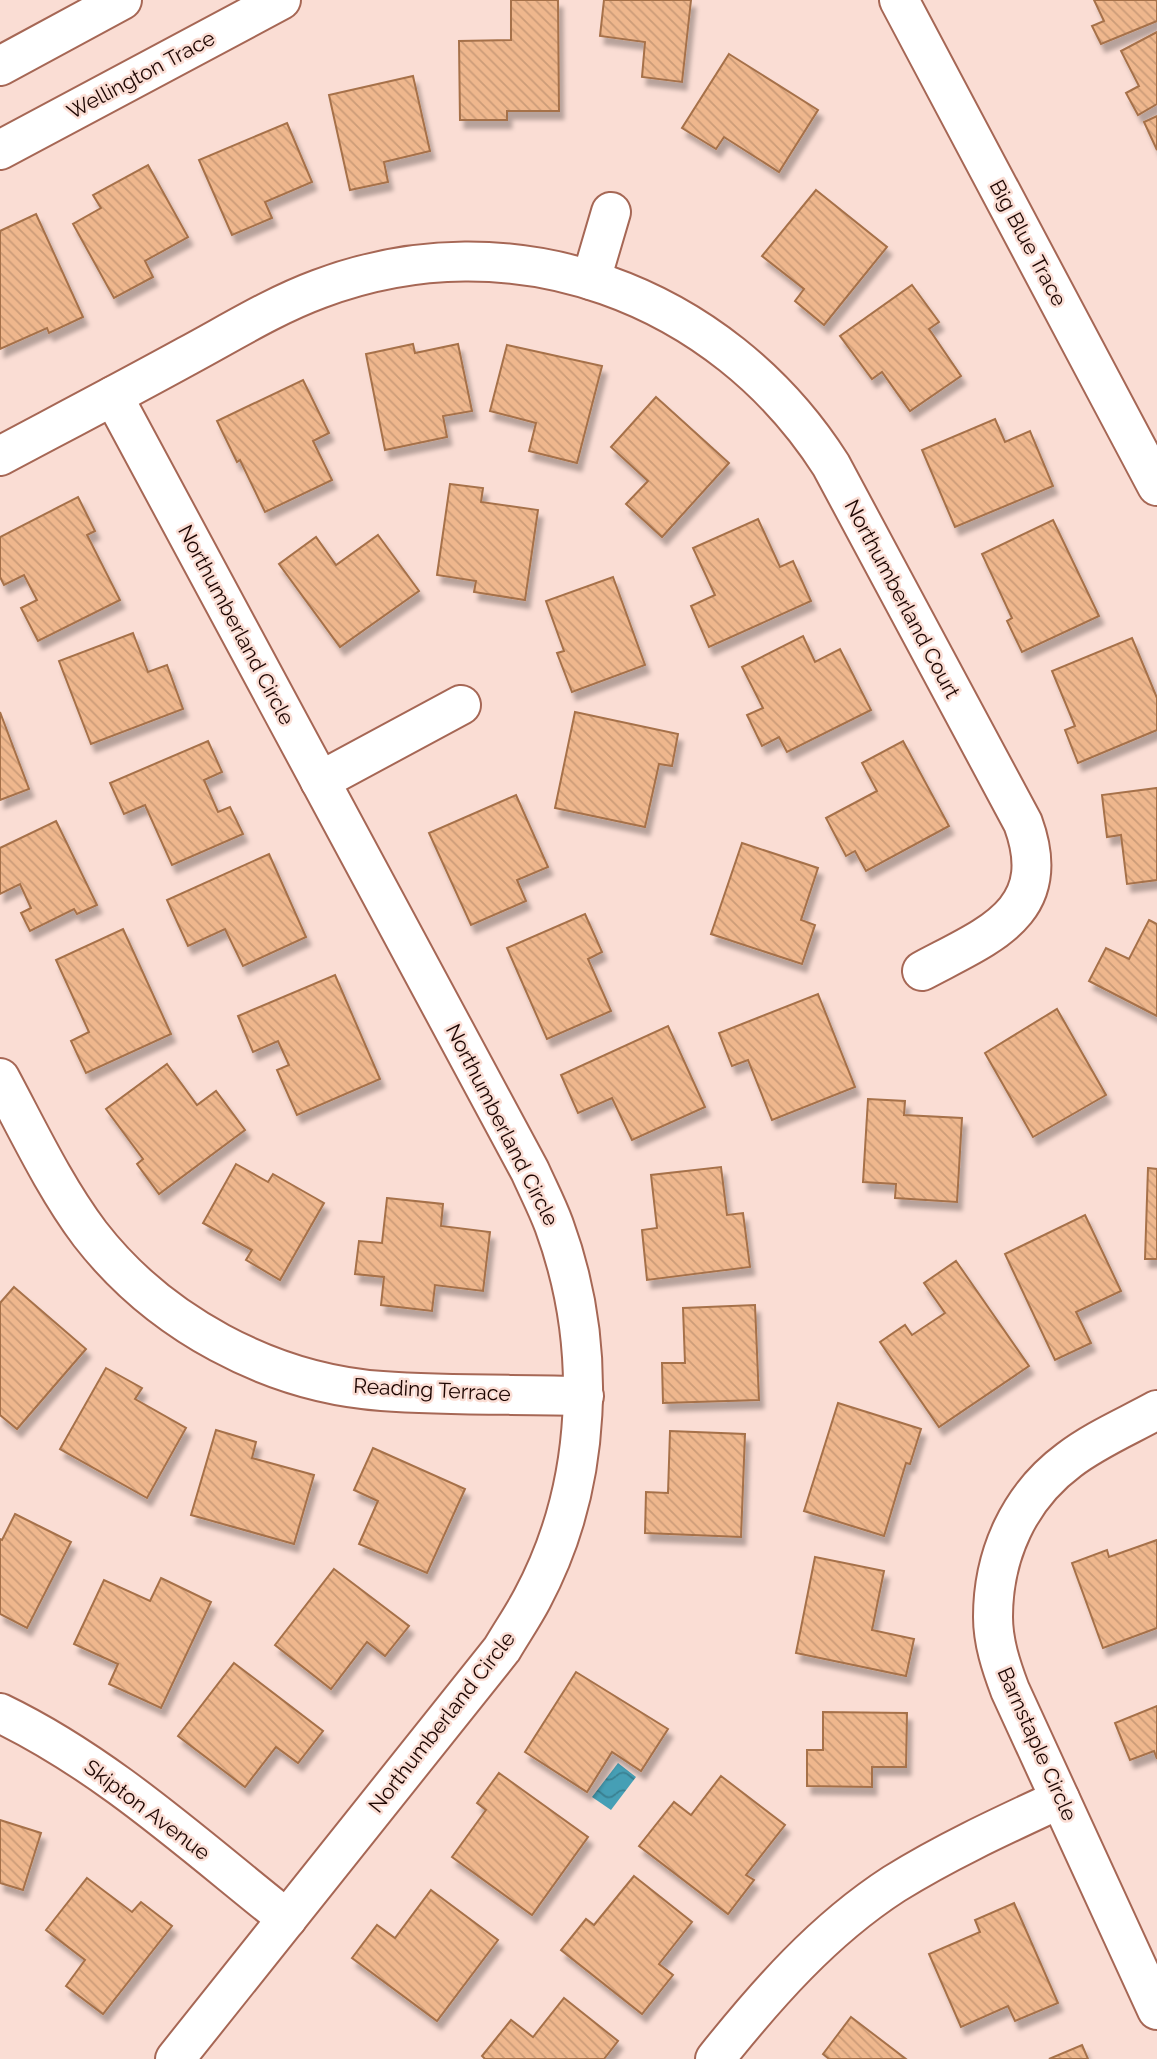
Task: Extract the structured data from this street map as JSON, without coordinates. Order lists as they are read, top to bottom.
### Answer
{
  "streets": {
    "street": [
      "Wellington Trace",
      "Big Blue Trace",
      "Northumberland Court",
      "Northumberland Circle",
      "Reading Terrace",
      "Barnstaple Circle",
      "Skipton Avenue"
    ]
  },
  "crossings": [
    ["Northumberland Court", "Northumberland Circle"],
    ["Northumberland Circle", "Reading Terrace"],
    ["Northumberland Circle", "Skipton Avenue"]
  ]
}
